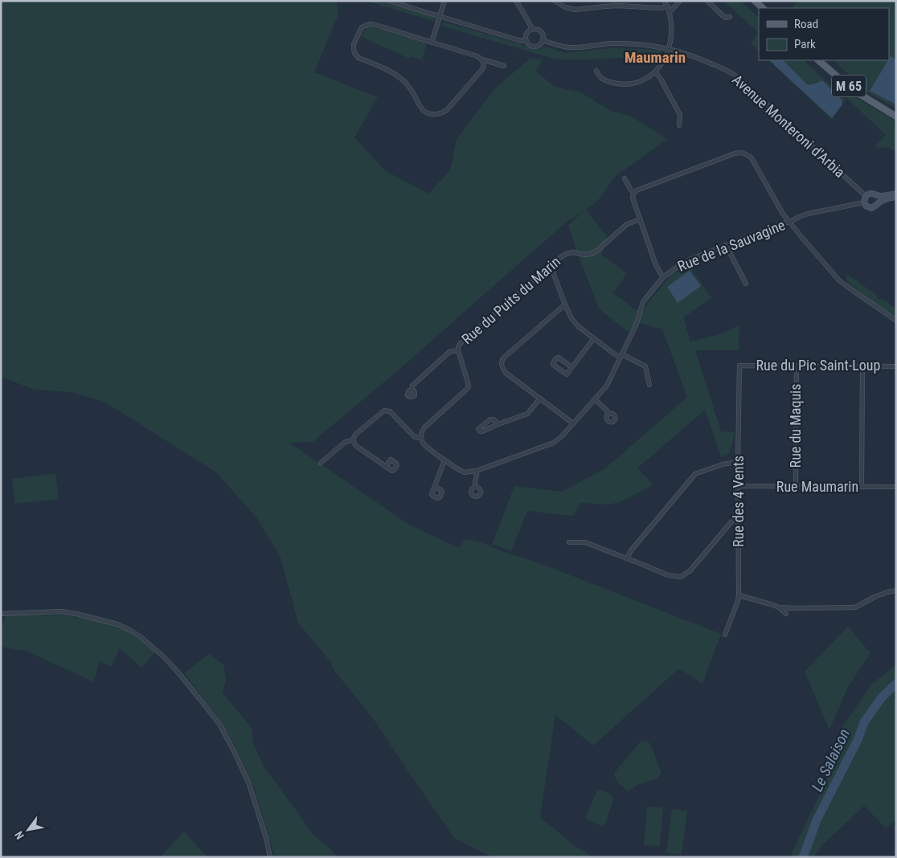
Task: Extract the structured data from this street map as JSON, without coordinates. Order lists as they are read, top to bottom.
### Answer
{
  "streets": {
    "main road": ["M 65"],
    "street": [
      "Avenue Monteroni d'Arbia",
      "Rue de la Sauvagine",
      "Rue du Puits du Marin",
      "Rue du Pic Saint-Loup",
      "Rue du Maquis",
      "Rue Maumarin",
      "Rue des 4 Vents"
    ]
  },
  "crossings": [
    ["Avenue Monteroni d'Arbia", "Rue de la Sauvagine"],
    ["Rue du Pic Saint-Loup", "Rue du Maquis"],
    ["Rue du Pic Saint-Loup", "Rue des 4 Vents"],
    ["Rue du Maquis", "Rue Maumarin"],
    ["Rue Maumarin", "Rue des 4 Vents"]
  ],
  "districts": ["Maumarin"],
  "water": ["Le Salaison"],
  "legend": ["Road", "Park"],
  "north": "bottom left"
}
